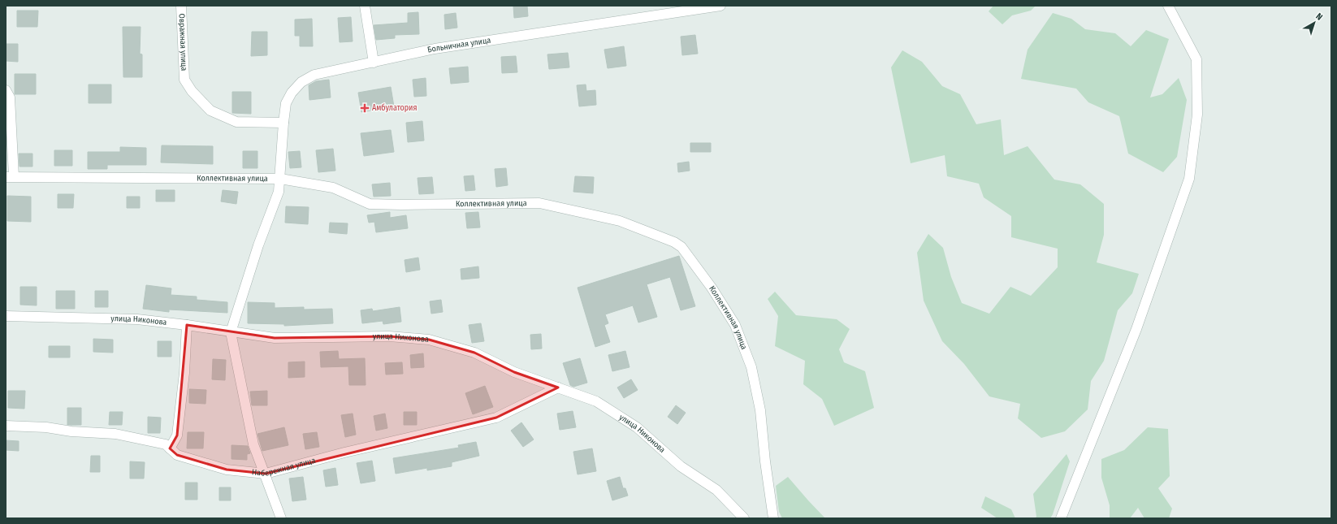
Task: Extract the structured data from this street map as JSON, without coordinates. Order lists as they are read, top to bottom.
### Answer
{
  "streets": {
    "street": [
      "Овражная улица",
      "Больничная улица",
      "Коллективная улица",
      "улица Никонова",
      "Набережная улица"
    ]
  },
  "crossings": [
    ["Овражная улица", "Больничная улица"],
    ["Больничная улица", "Коллективная улица"],
    ["Больничная улица", "улица Никонова"],
    ["улица Никонова", "Набережная улица"]
  ],
  "places": {
    "health": ["Амбулатория"]
  },
  "north": "top right"
}
